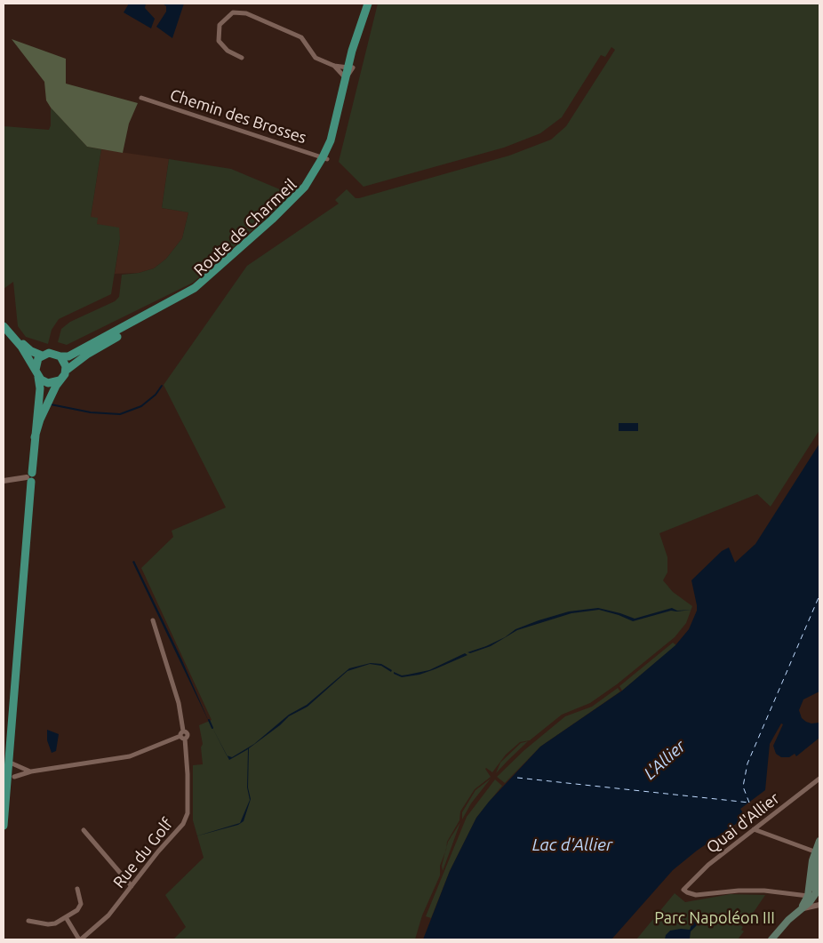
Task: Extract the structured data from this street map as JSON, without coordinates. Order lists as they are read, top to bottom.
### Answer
{
  "streets": {
    "main road": ["Route de Charmeil"],
    "street": ["Chemin des Brosses", "Quai d'Allier", "Rue du Golf"]
  },
  "crossings": [
    ["Chemin des Brosses", "Route de Charmeil"]
  ],
  "water": ["L'Allier", "Lac d'Allier"],
  "parks": ["Parc Napoléon III"]
}
